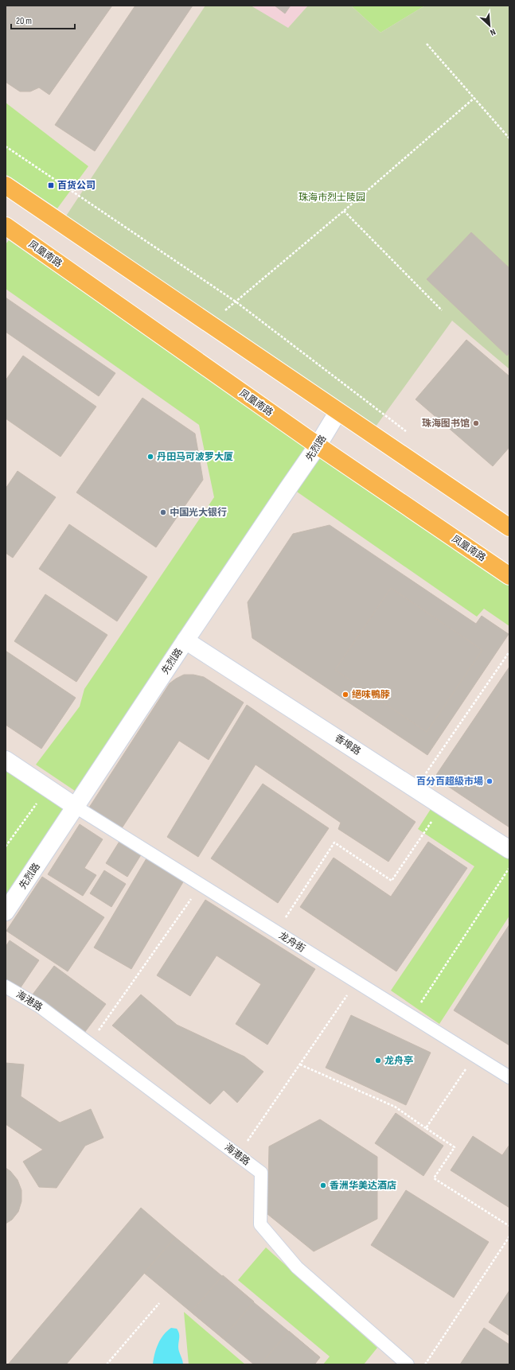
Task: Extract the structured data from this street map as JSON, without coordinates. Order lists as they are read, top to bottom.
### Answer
{
  "streets": {
    "main road": ["凤凰南路"],
    "street": ["先烈路", "香埠路"],
    "lane": ["龙舟街", "海港路"]
  },
  "crossings": [
    ["凤凰南路", "先烈路"],
    ["先烈路", "香埠路"],
    ["先烈路", "龙舟街"]
  ],
  "parks": ["珠海市烈士陵园"],
  "places": {
    "transit": ["百货公司"],
    "other": [
      "珠海图书馆",
      "丹田马可波罗大厦",
      "中国光大银行",
      "絕味鴨脖",
      "百分百超級市場",
      "龙舟亭",
      "香洲华美达酒店"
    ]
  },
  "scale_bar": "20 m",
  "north": "bottom right"
}
